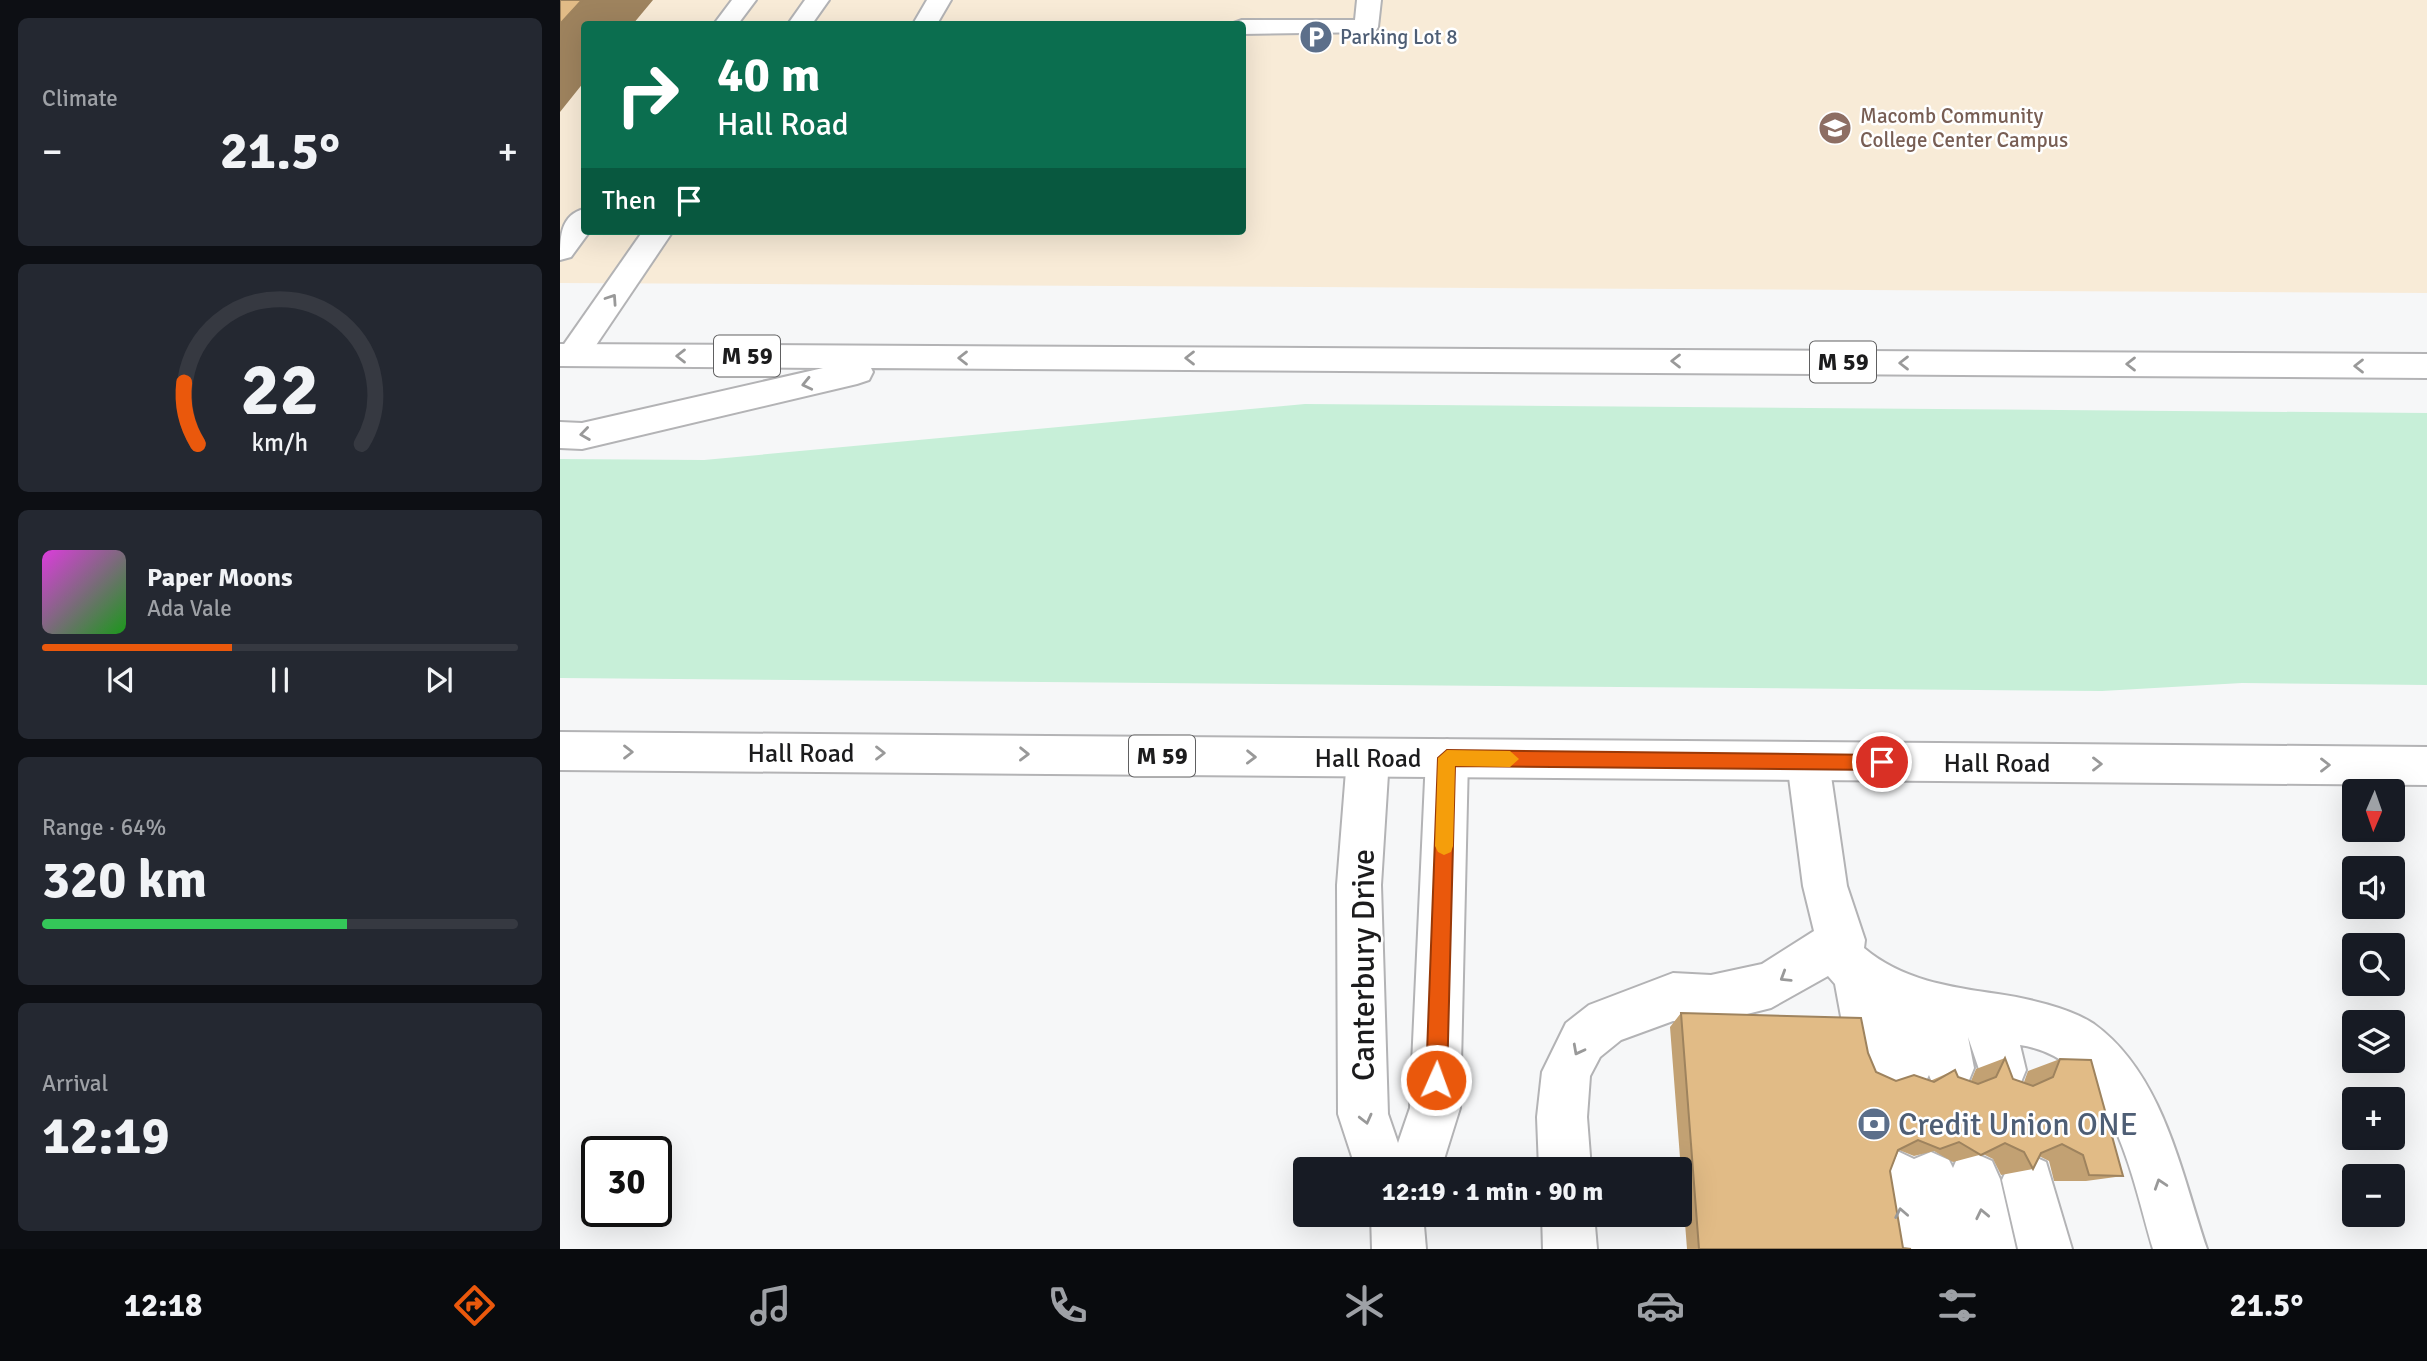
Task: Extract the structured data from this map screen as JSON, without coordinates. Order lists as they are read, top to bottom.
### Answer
{
  "streets": {
    "main road": ["M 59", "Hall Road", "Canterbury Drive"]
  },
  "crossings": [
    ["Hall Road", "Canterbury Drive"]
  ],
  "one_way": ["Hall Road"],
  "places": {
    "parking": ["Parking Lot 8"],
    "school or university": ["Macomb Community College Center Campus"],
    "bank": ["Credit Union ONE"]
  },
  "north": "bottom",
  "page": {
    "tile": [
      "Climate",
      ["Range · 64%", "320 km"],
      ["Arrival", "12:19"]
    ],
    "turn": ["40 m", "Hall Road"],
    "heat": ["−", "21.5°", "+"],
    "then": "Then",
    "song": ["Paper Moons", "Ada Vale"],
    "map_buttons": ["+", "−"],
    "limit": "30",
    "trip": "12:19 · 1 min · 90 m",
    "tabs": ["12:18", "21.5°"],
    "gauge": ["22", "km/h"]
  }
}
